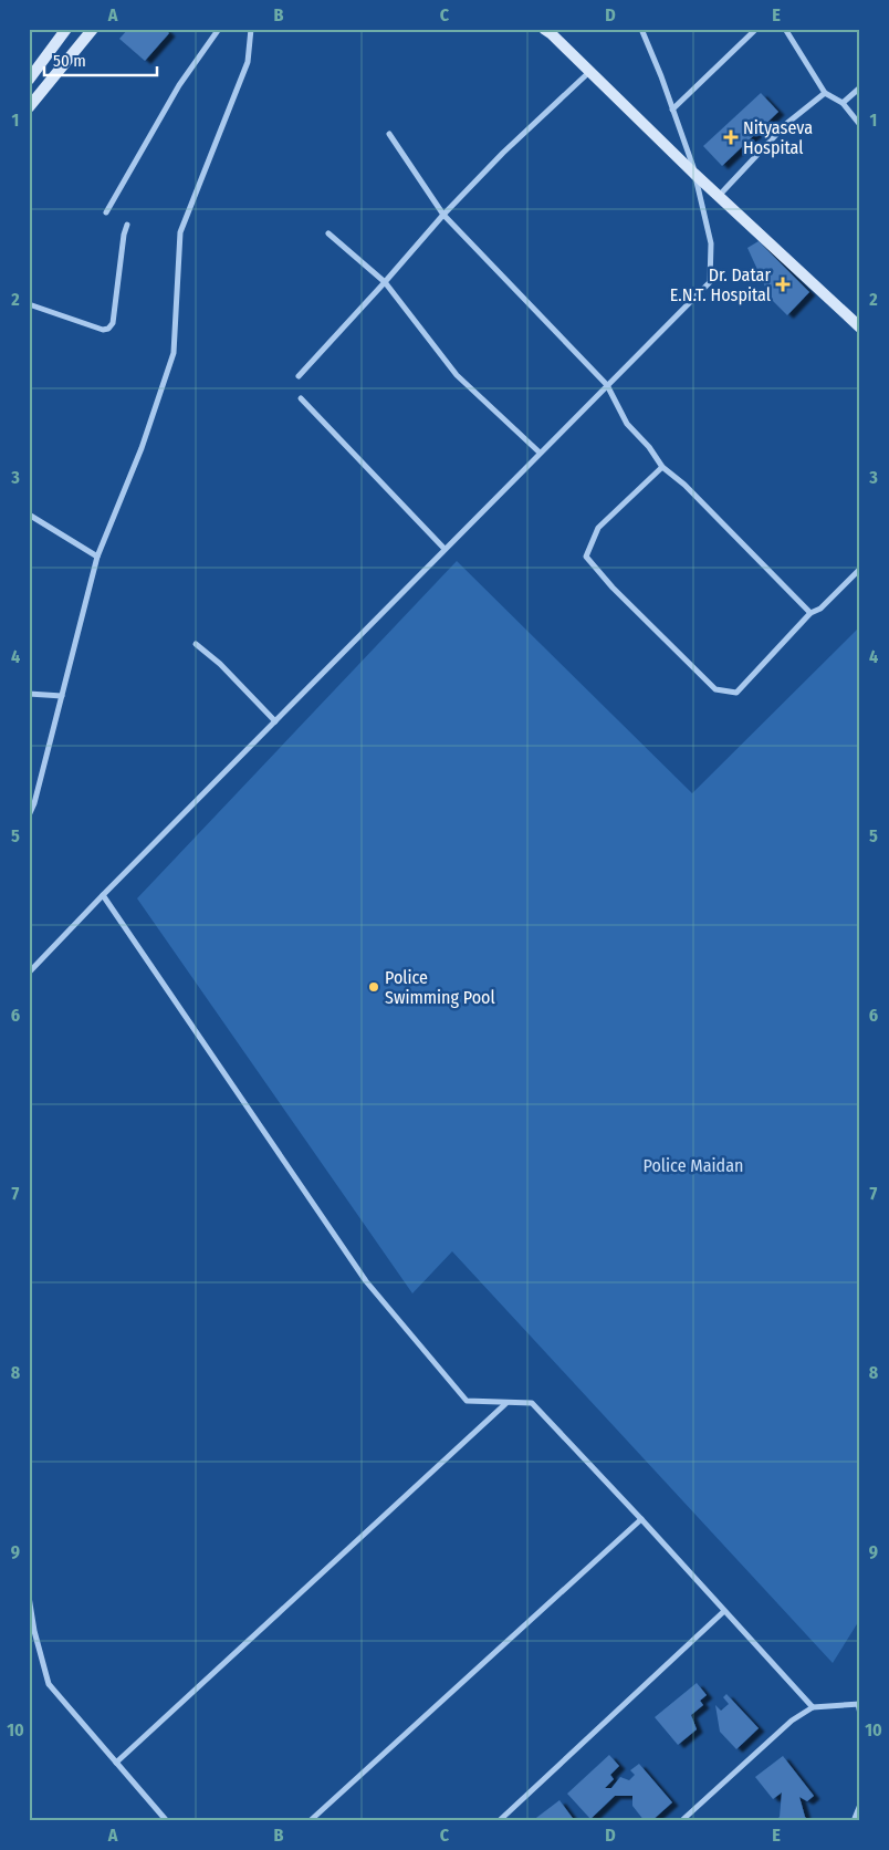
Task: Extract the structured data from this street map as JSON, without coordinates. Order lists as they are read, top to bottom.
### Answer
{
  "parks": ["Police Maidan"],
  "places": {
    "health": ["Nityaseva Hospital", "Dr. Datar E.N.T. Hospital"],
    "other": ["Police Swimming Pool"]
  },
  "scale_bar": "50 m",
  "grid": {
    "columns": [
      "A",
      "B",
      "C",
      "D",
      "E"
    ],
    "rows": [
      "1",
      "2",
      "3",
      "4",
      "5",
      "6",
      "7",
      "8",
      "9",
      "10"
    ]
  }
}
